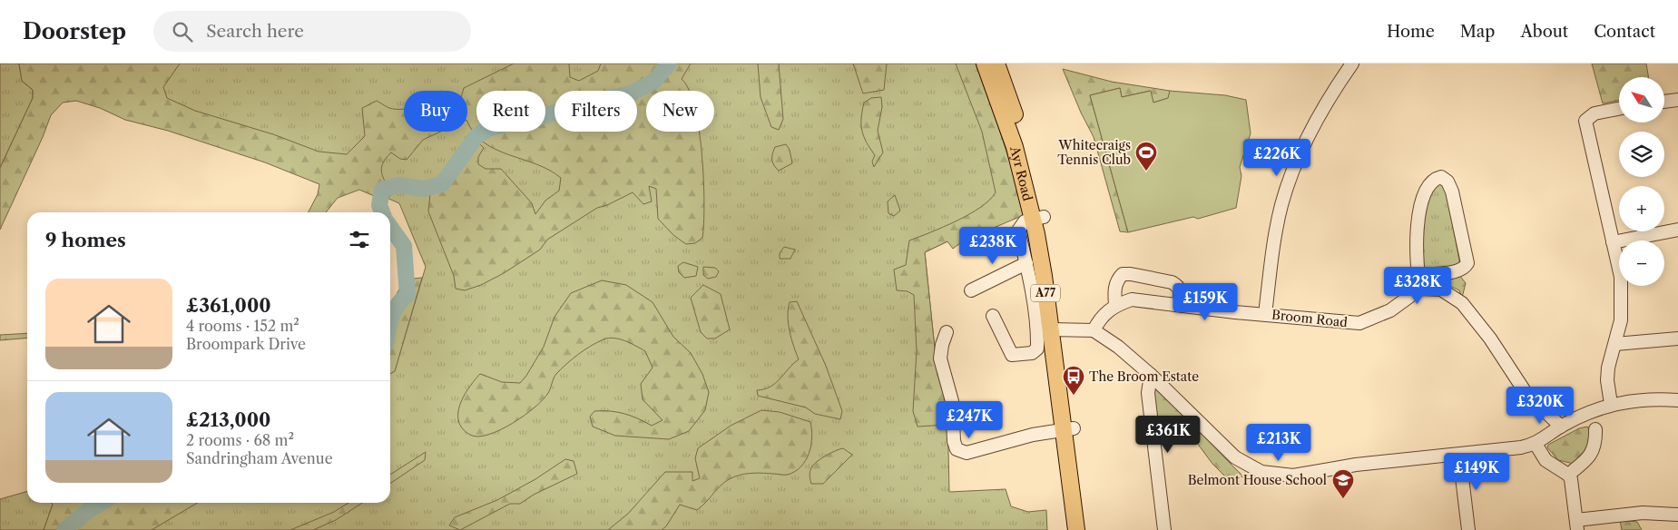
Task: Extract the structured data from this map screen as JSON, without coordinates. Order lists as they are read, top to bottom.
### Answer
{
  "streets": {
    "main road": ["Ayr Road", "A77"],
    "street": ["Broom Road"]
  },
  "places": {
    "sports": ["Whitecraigs Tennis Club"],
    "bus stop": ["The Broom Estate"],
    "school or university": ["Belmont House School"]
  },
  "north": "top left",
  "page": {
    "header": "Doorstep",
    "search": "Search here",
    "nav": [
      "Home",
      "Map",
      "About",
      "Contact"
    ],
    "map_buttons": ["+", "−"],
    "chip": [
      "Buy",
      "Rent",
      "Filters",
      "New"
    ],
    "price": [
      "£226K",
      "£238K",
      "£328K",
      "£159K",
      "£320K",
      "£247K",
      "£361K",
      "£213K",
      "£149K"
    ],
    "heading": "9 homes",
    "list": [
      {
        "name": "£361,000",
        "note": "4 rooms · 152 m² · Broompark Drive"
      },
      {
        "name": "£213,000",
        "note": "2 rooms · 68 m² · Sandringham Avenue"
      }
    ]
  }
}
